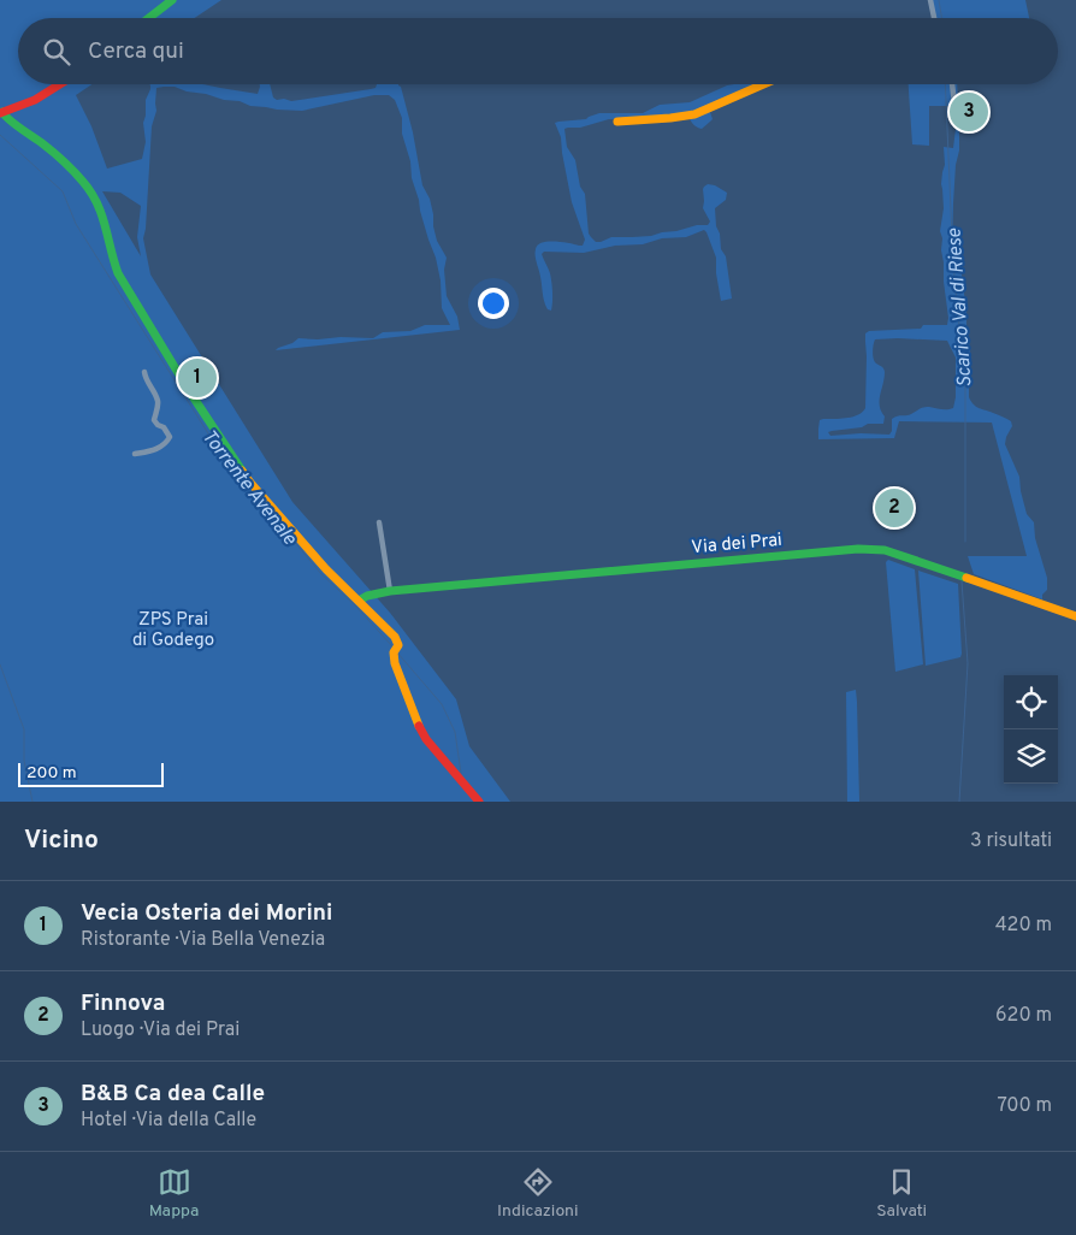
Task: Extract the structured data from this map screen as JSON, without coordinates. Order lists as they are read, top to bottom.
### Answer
{
  "streets": {
    "street": ["Via dei Prai"]
  },
  "water": ["Scarico Val di Riese", "Torrente Avenale"],
  "parks": ["ZPS Prai di Godego"],
  "scale_bar": "200 m",
  "page": {
    "search": "Cerca qui",
    "pins": ["3", "1", "2"],
    "scale": "200 m",
    "heading": ["Vicino", "3 risultati"],
    "list": [
      {
        "mark": "1",
        "name": "Vecia Osteria dei Morini",
        "note": "Ristorante · Via Bella Venezia",
        "value": "420 m"
      },
      {
        "mark": "2",
        "name": "Finnova",
        "note": "Luogo · Via dei Prai",
        "value": "620 m"
      },
      {
        "mark": "3",
        "name": "B&B Ca dea Calle",
        "note": "Hotel · Via della Calle",
        "value": "700 m"
      }
    ],
    "nav": ["Mappa", "Indicazioni", "Salvati"]
  }
}
